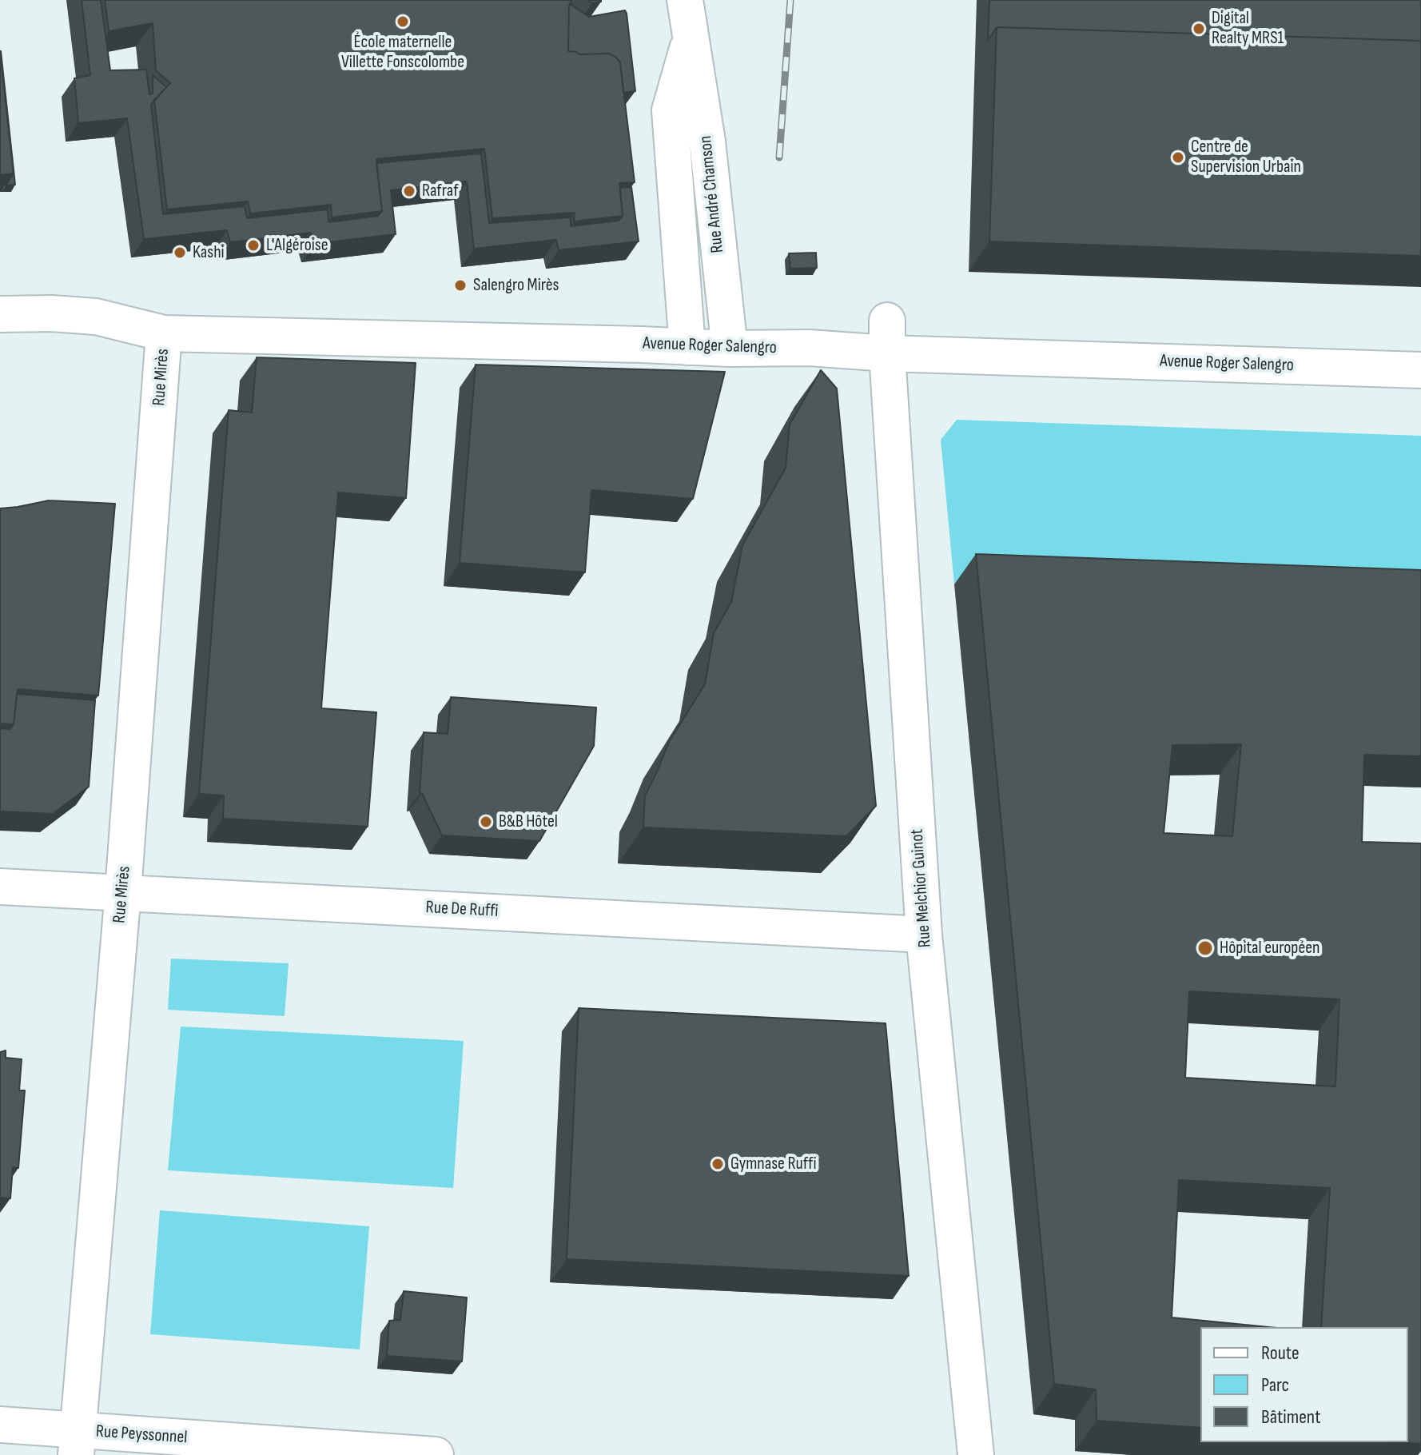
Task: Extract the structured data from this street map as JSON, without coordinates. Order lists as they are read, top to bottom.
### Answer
{
  "streets": {
    "street": [
      "Rue André Chamson",
      "Avenue Roger Salengro",
      "Rue Mirès",
      "Rue Melchior Guinot",
      "Rue De Ruffi",
      "Rue Peyssonnel"
    ]
  },
  "crossings": [
    ["Rue André Chamson", "Avenue Roger Salengro"],
    ["Avenue Roger Salengro", "Rue Mirès"],
    ["Avenue Roger Salengro", "Rue Melchior Guinot"],
    ["Rue Mirès", "Rue De Ruffi"],
    ["Rue Mirès", "Rue Peyssonnel"],
    ["Rue Melchior Guinot", "Rue De Ruffi"]
  ],
  "places": [
    "École maternelle Villette Fonscolombe",
    "Digital Realty MRS1",
    "Centre de Supervision Urbain",
    "Rafraf",
    "L'Algéroise",
    "Kashi",
    "Salengro Mirès",
    "B&B Hôtel",
    "Hôpital européen",
    "Gymnase Ruffi"
  ],
  "legend": ["Route", "Parc", "Bâtiment"]
}
